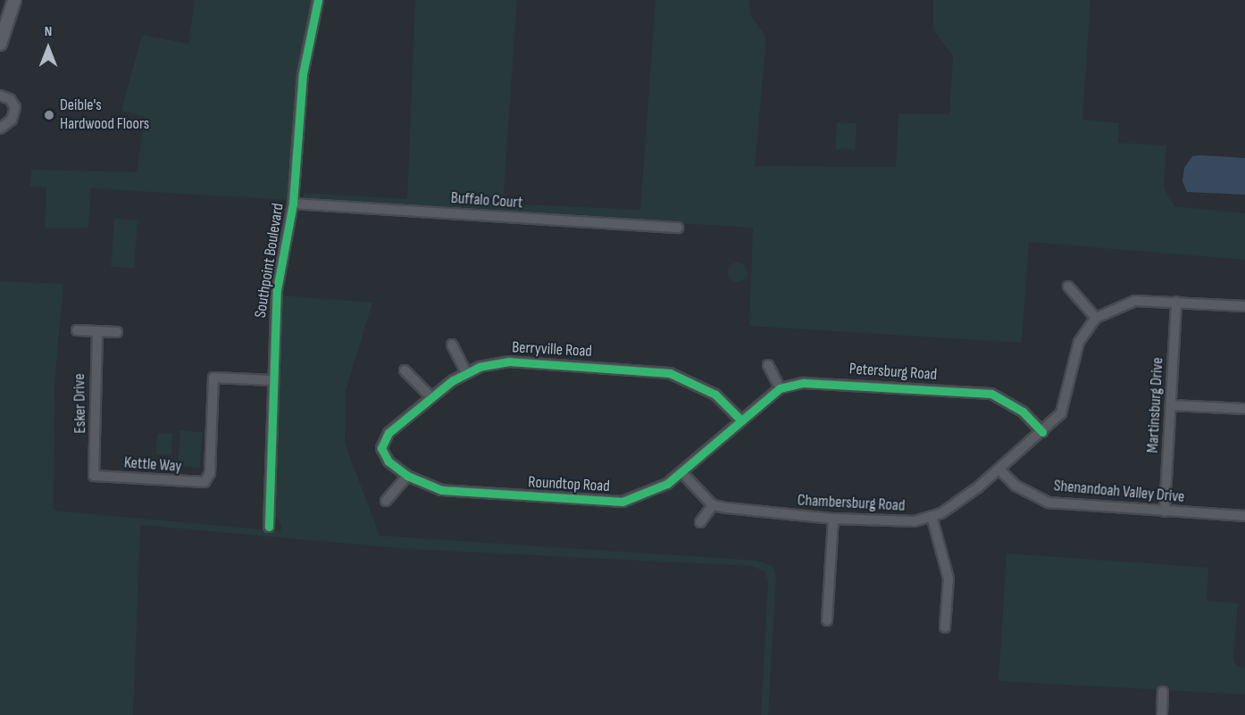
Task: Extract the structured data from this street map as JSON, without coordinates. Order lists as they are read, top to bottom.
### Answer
{
  "streets": {
    "street": [
      "Buffalo Court",
      "Southpoint Boulevard",
      "Berryville Road",
      "Petersburg Road",
      "Esker Drive",
      "Martinsburg Drive",
      "Kettle Way",
      "Roundtop Road",
      "Shenandoah Valley Drive",
      "Chambersburg Road"
    ]
  },
  "crossings": [
    ["Buffalo Court", "Southpoint Boulevard"],
    ["Southpoint Boulevard", "Kettle Way"],
    ["Berryville Road", "Roundtop Road"],
    ["Petersburg Road", "Chambersburg Road"],
    ["Esker Drive", "Kettle Way"],
    ["Martinsburg Drive", "Shenandoah Valley Drive"],
    ["Shenandoah Valley Drive", "Chambersburg Road"]
  ],
  "places": ["Deible's Hardwood Floors"],
  "north": "top"
}
